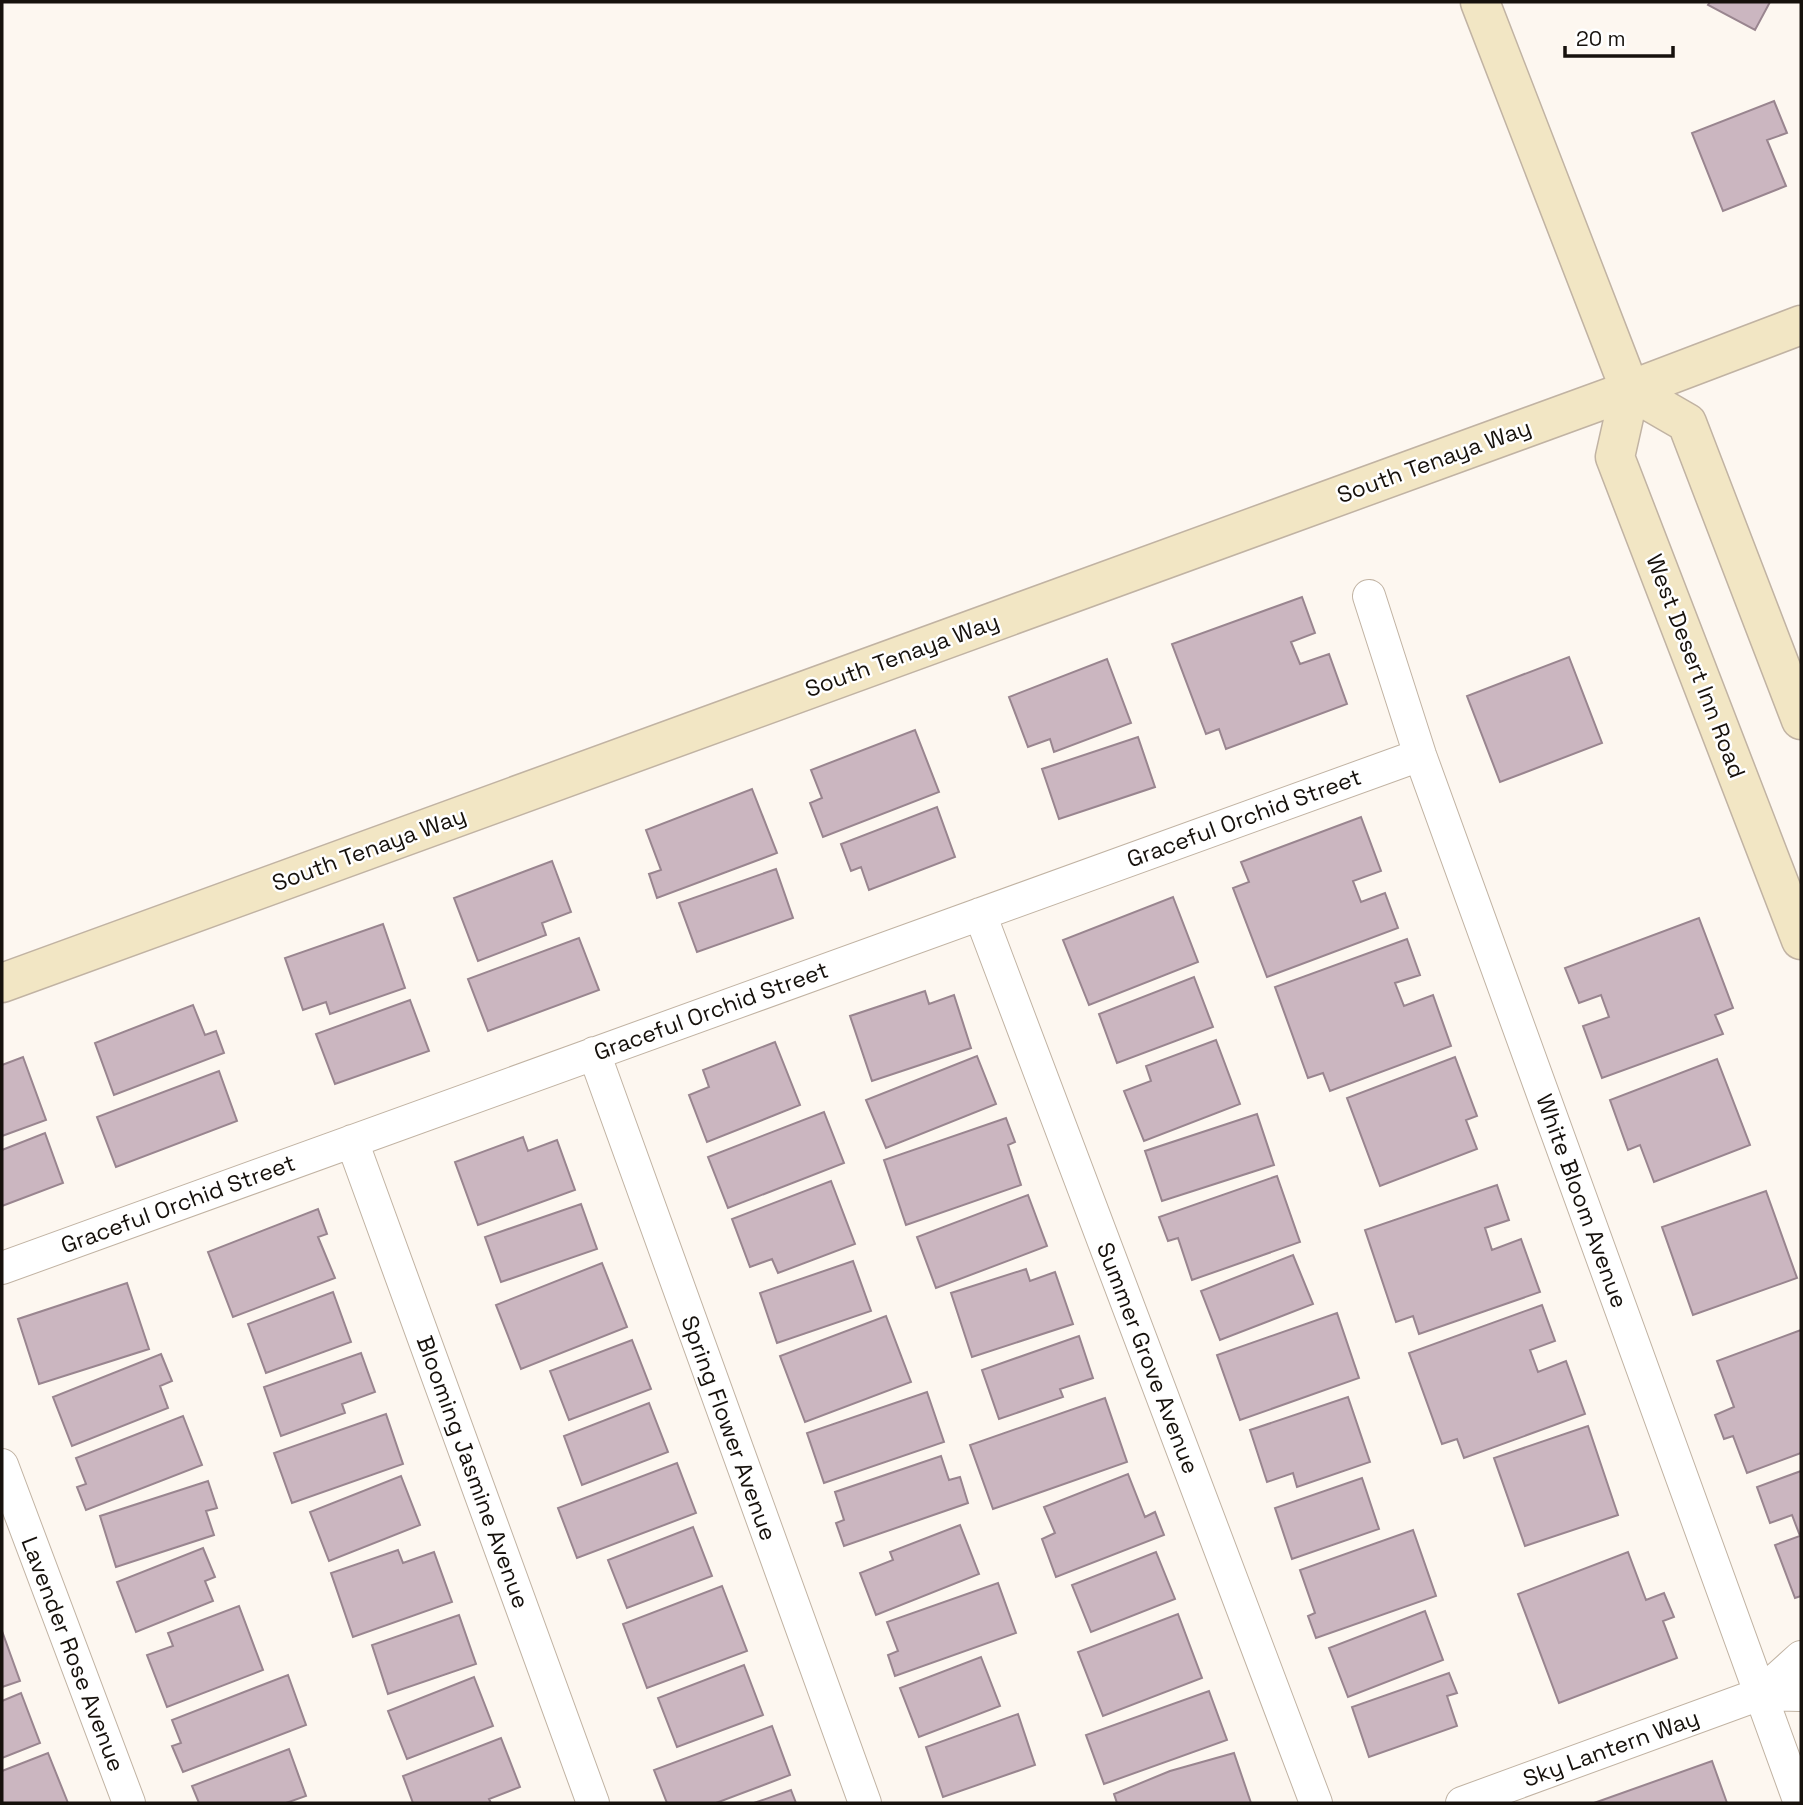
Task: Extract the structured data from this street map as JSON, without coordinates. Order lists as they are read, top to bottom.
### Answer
{
  "streets": {
    "street": [
      "South Tenaya Way",
      "West Desert Inn Road",
      "Graceful Orchid Street",
      "White Bloom Avenue",
      "Summer Grove Avenue",
      "Spring Flower Avenue",
      "Blooming Jasmine Avenue",
      "Lavender Rose Avenue",
      "Sky Lantern Way"
    ]
  },
  "crossings": [
    ["South Tenaya Way", "West Desert Inn Road"],
    ["Graceful Orchid Street", "White Bloom Avenue"],
    ["Graceful Orchid Street", "Summer Grove Avenue"],
    ["Graceful Orchid Street", "Spring Flower Avenue"],
    ["Graceful Orchid Street", "Blooming Jasmine Avenue"],
    ["White Bloom Avenue", "Sky Lantern Way"]
  ],
  "scale_bar": "20 m"
}
